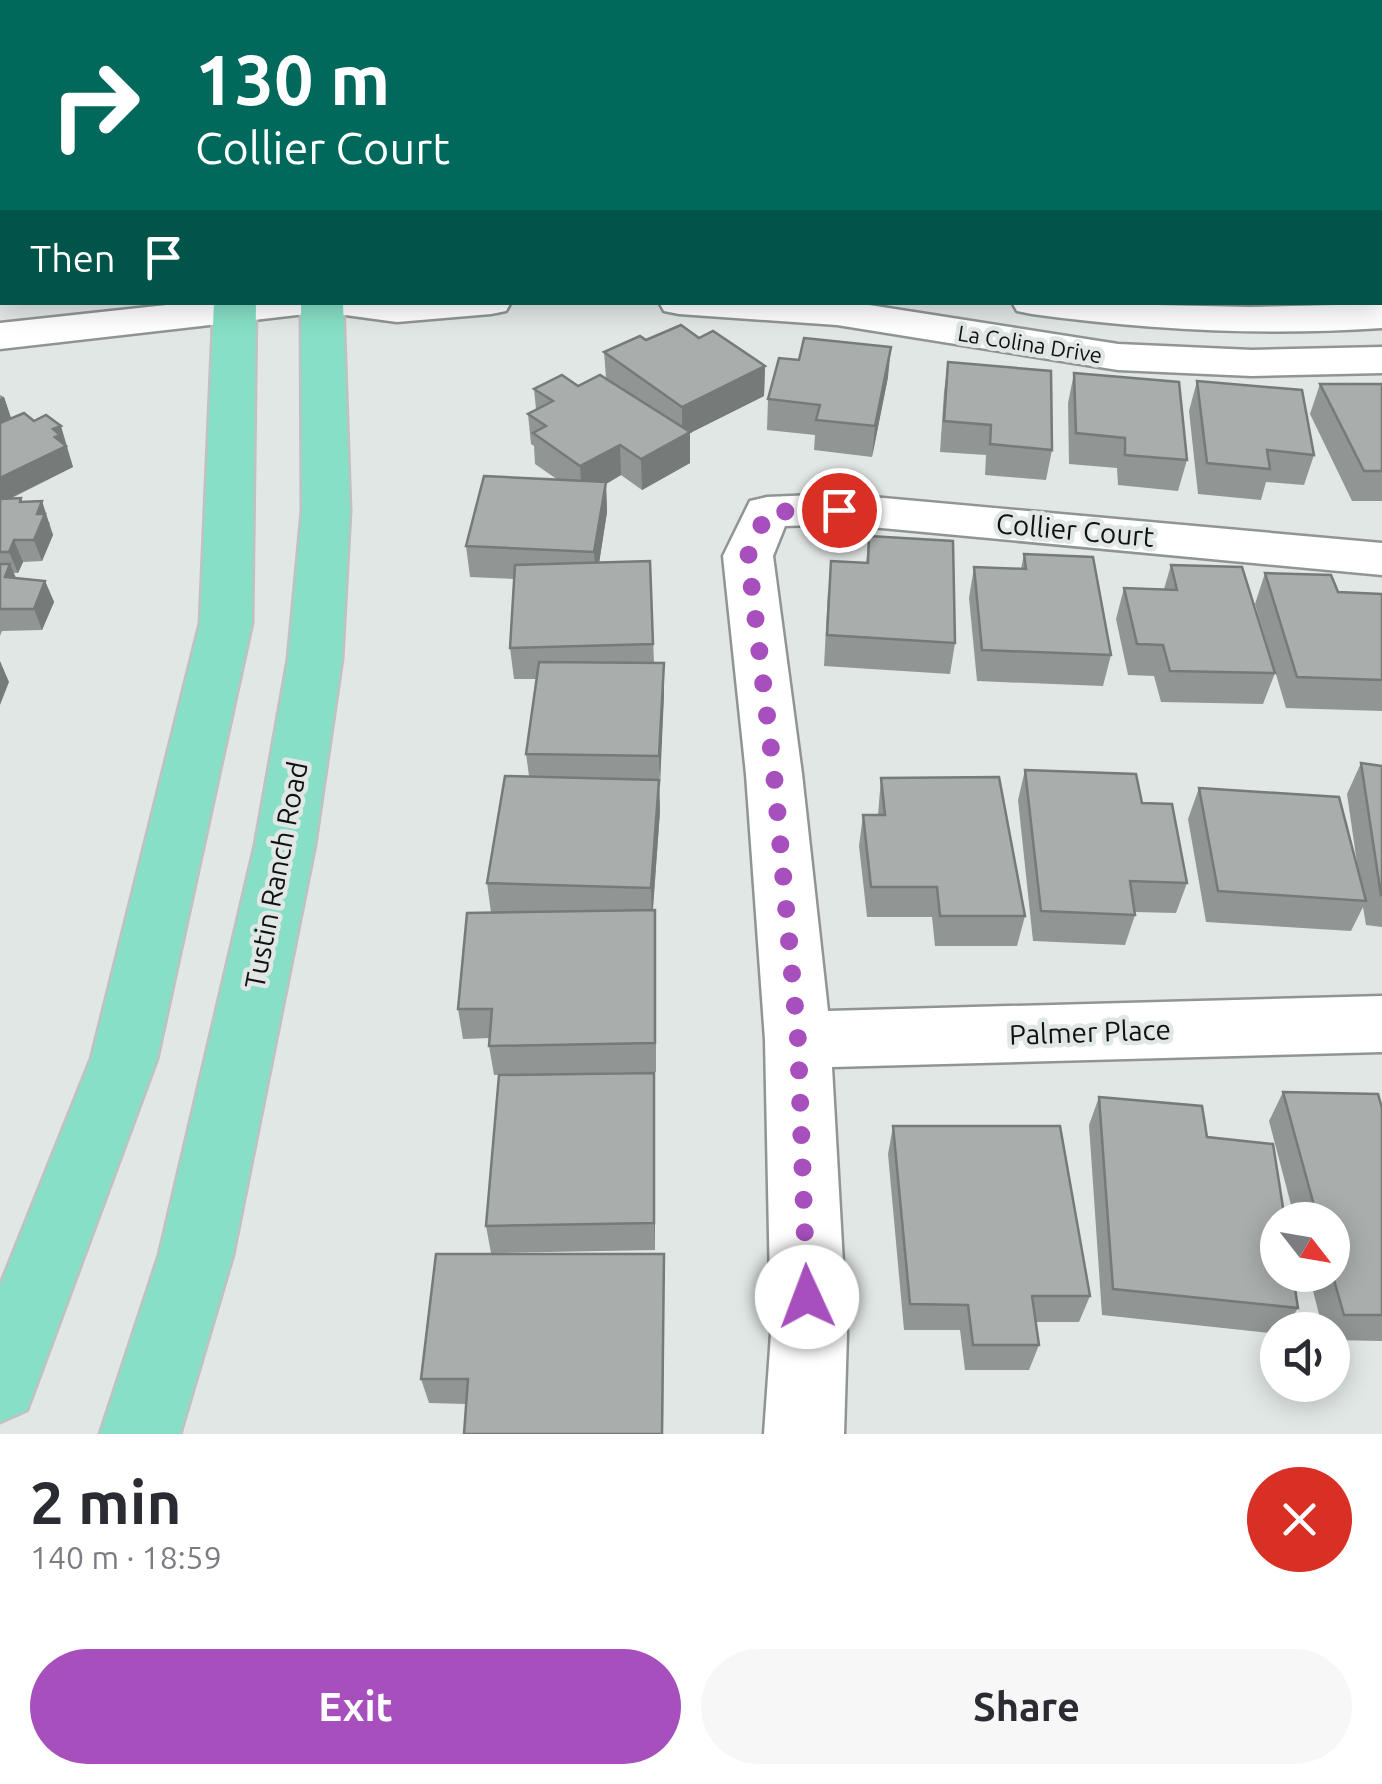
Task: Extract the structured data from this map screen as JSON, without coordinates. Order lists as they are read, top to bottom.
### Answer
{
  "streets": {
    "main road": ["Tustin Ranch Road"],
    "street": ["La Colina Drive", "Collier Court", "Palmer Place"]
  },
  "crossings": [
    ["Collier Court", "Palmer Place"]
  ],
  "north": "bottom right",
  "page": {
    "turn": ["130 m", "Collier Court"],
    "then": "Then",
    "heading": ["2 min", "140 m · 18:59"],
    "buttons": ["Exit", "Share"]
  }
}
